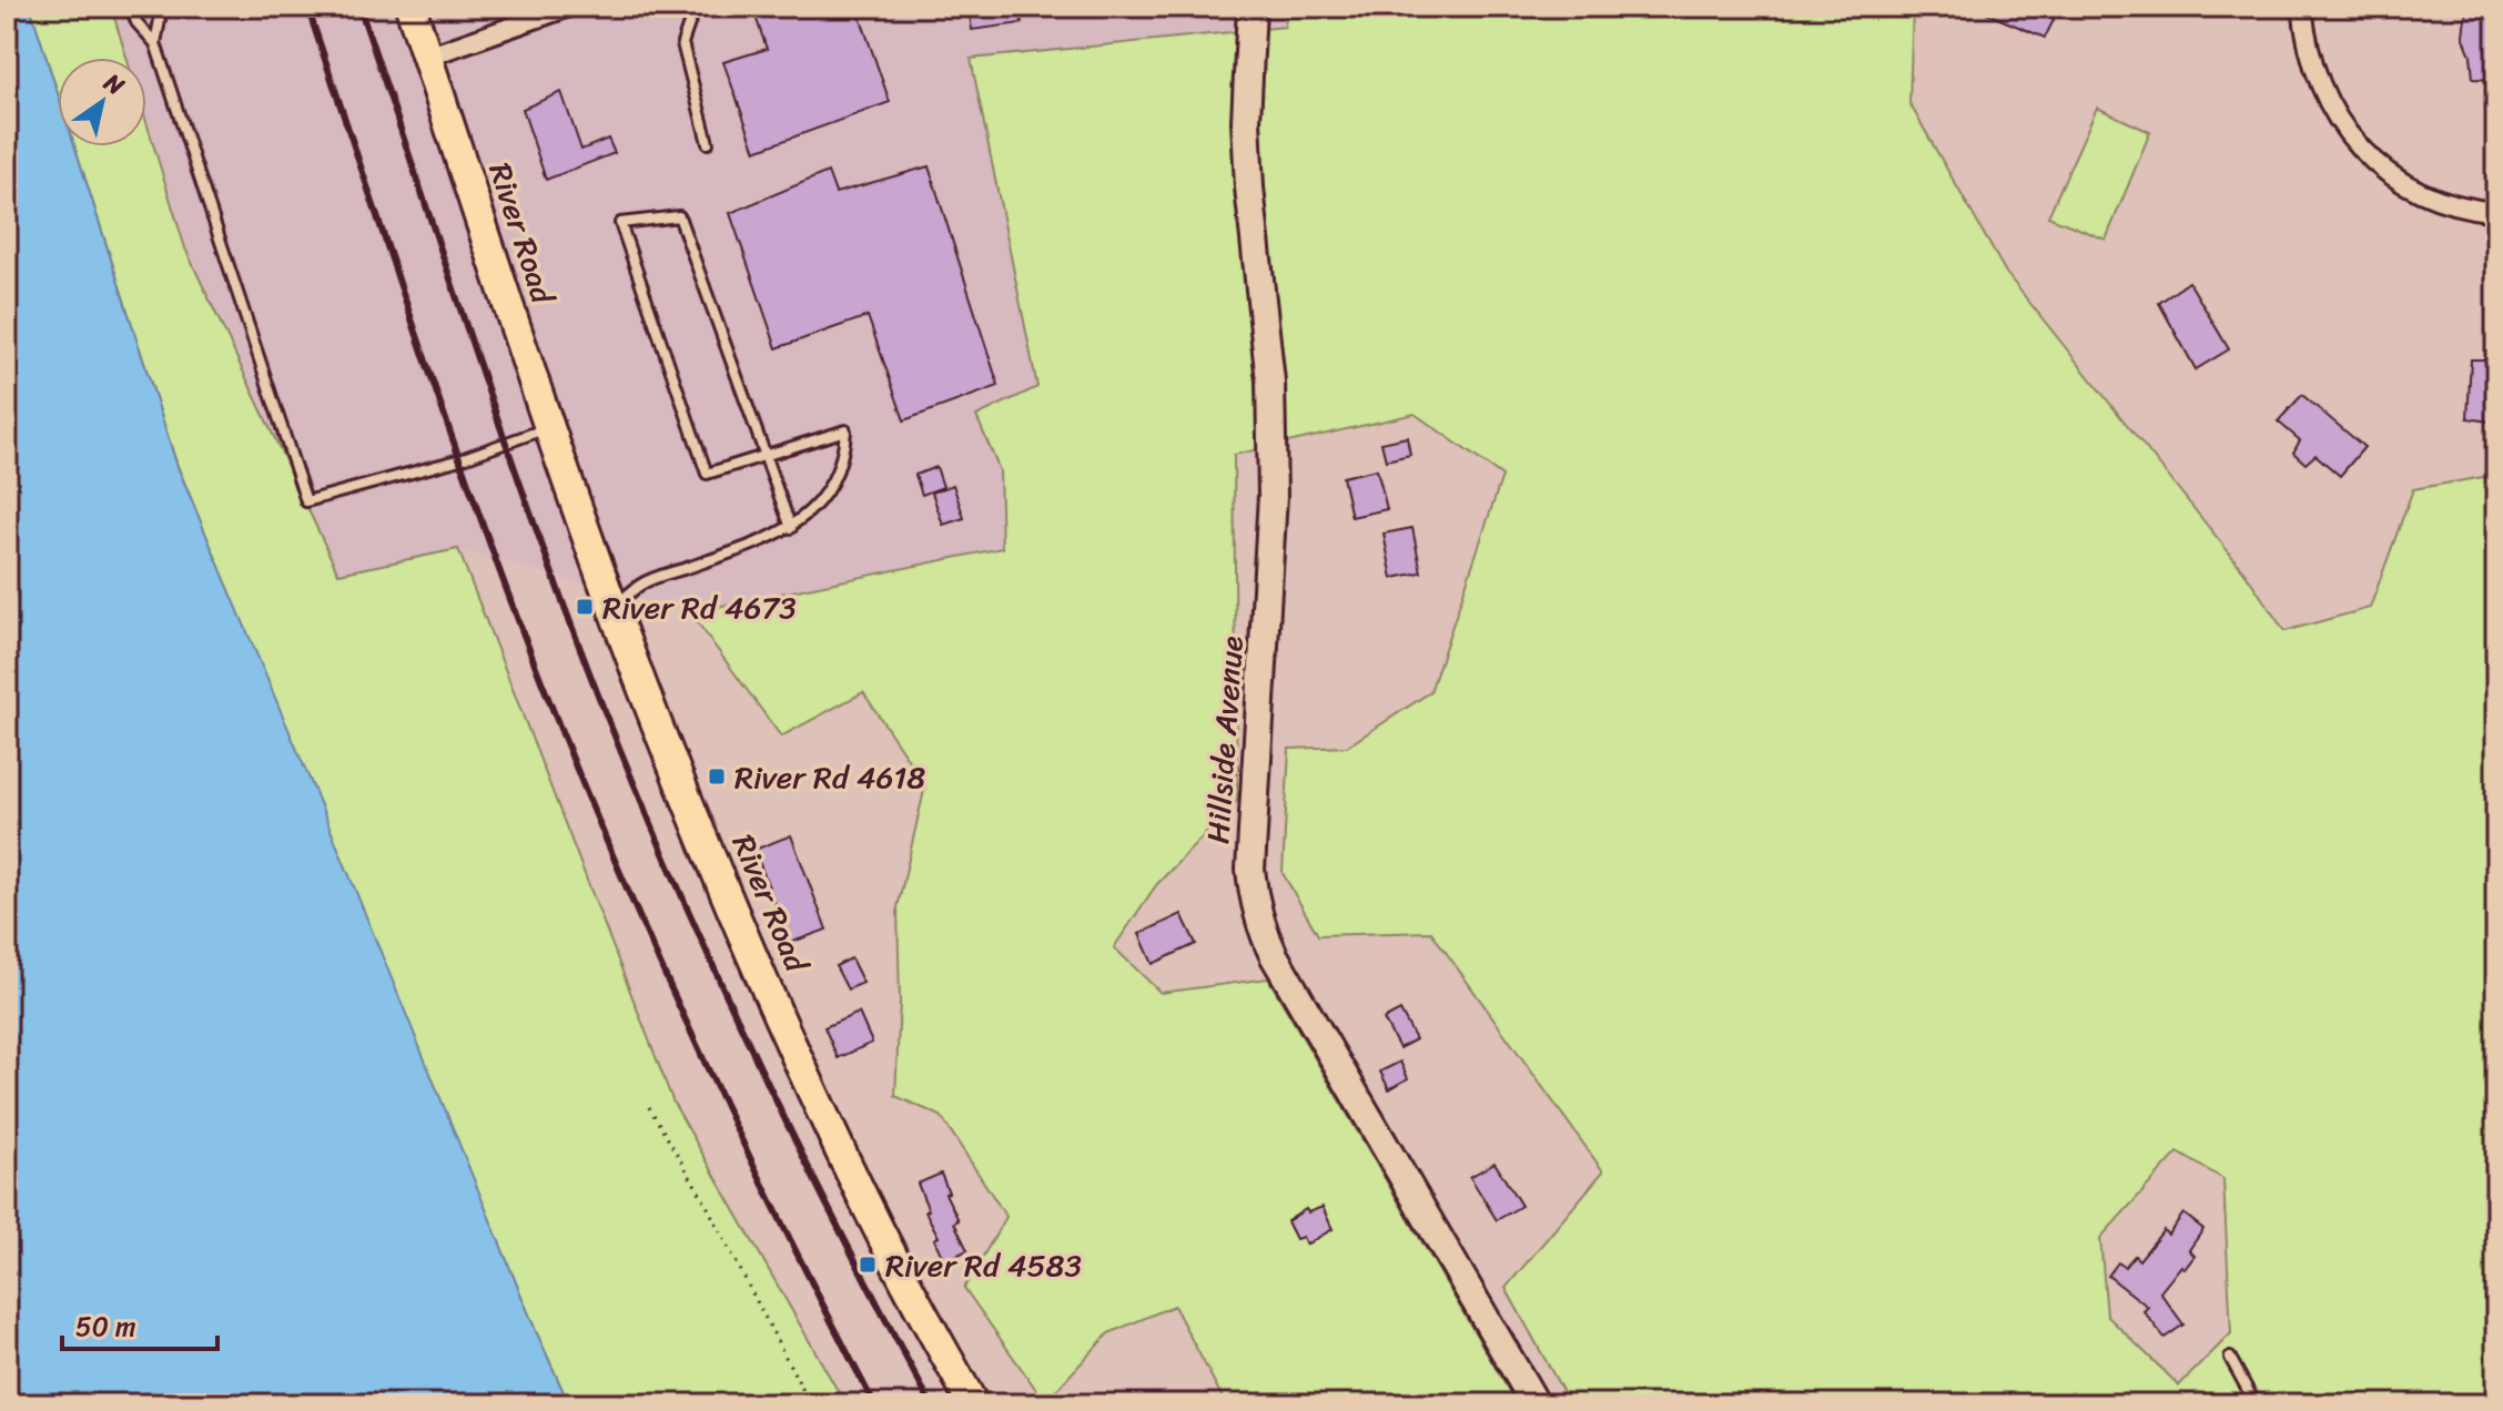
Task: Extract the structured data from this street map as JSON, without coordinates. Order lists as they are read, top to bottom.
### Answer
{
  "streets": {
    "main road": ["River Road"],
    "street": ["Hillside Avenue"]
  },
  "places": {
    "transit": ["River Rd 4673", "River Rd 4618", "River Rd 4583"]
  },
  "scale_bar": "50 m",
  "north": "top right"
}
